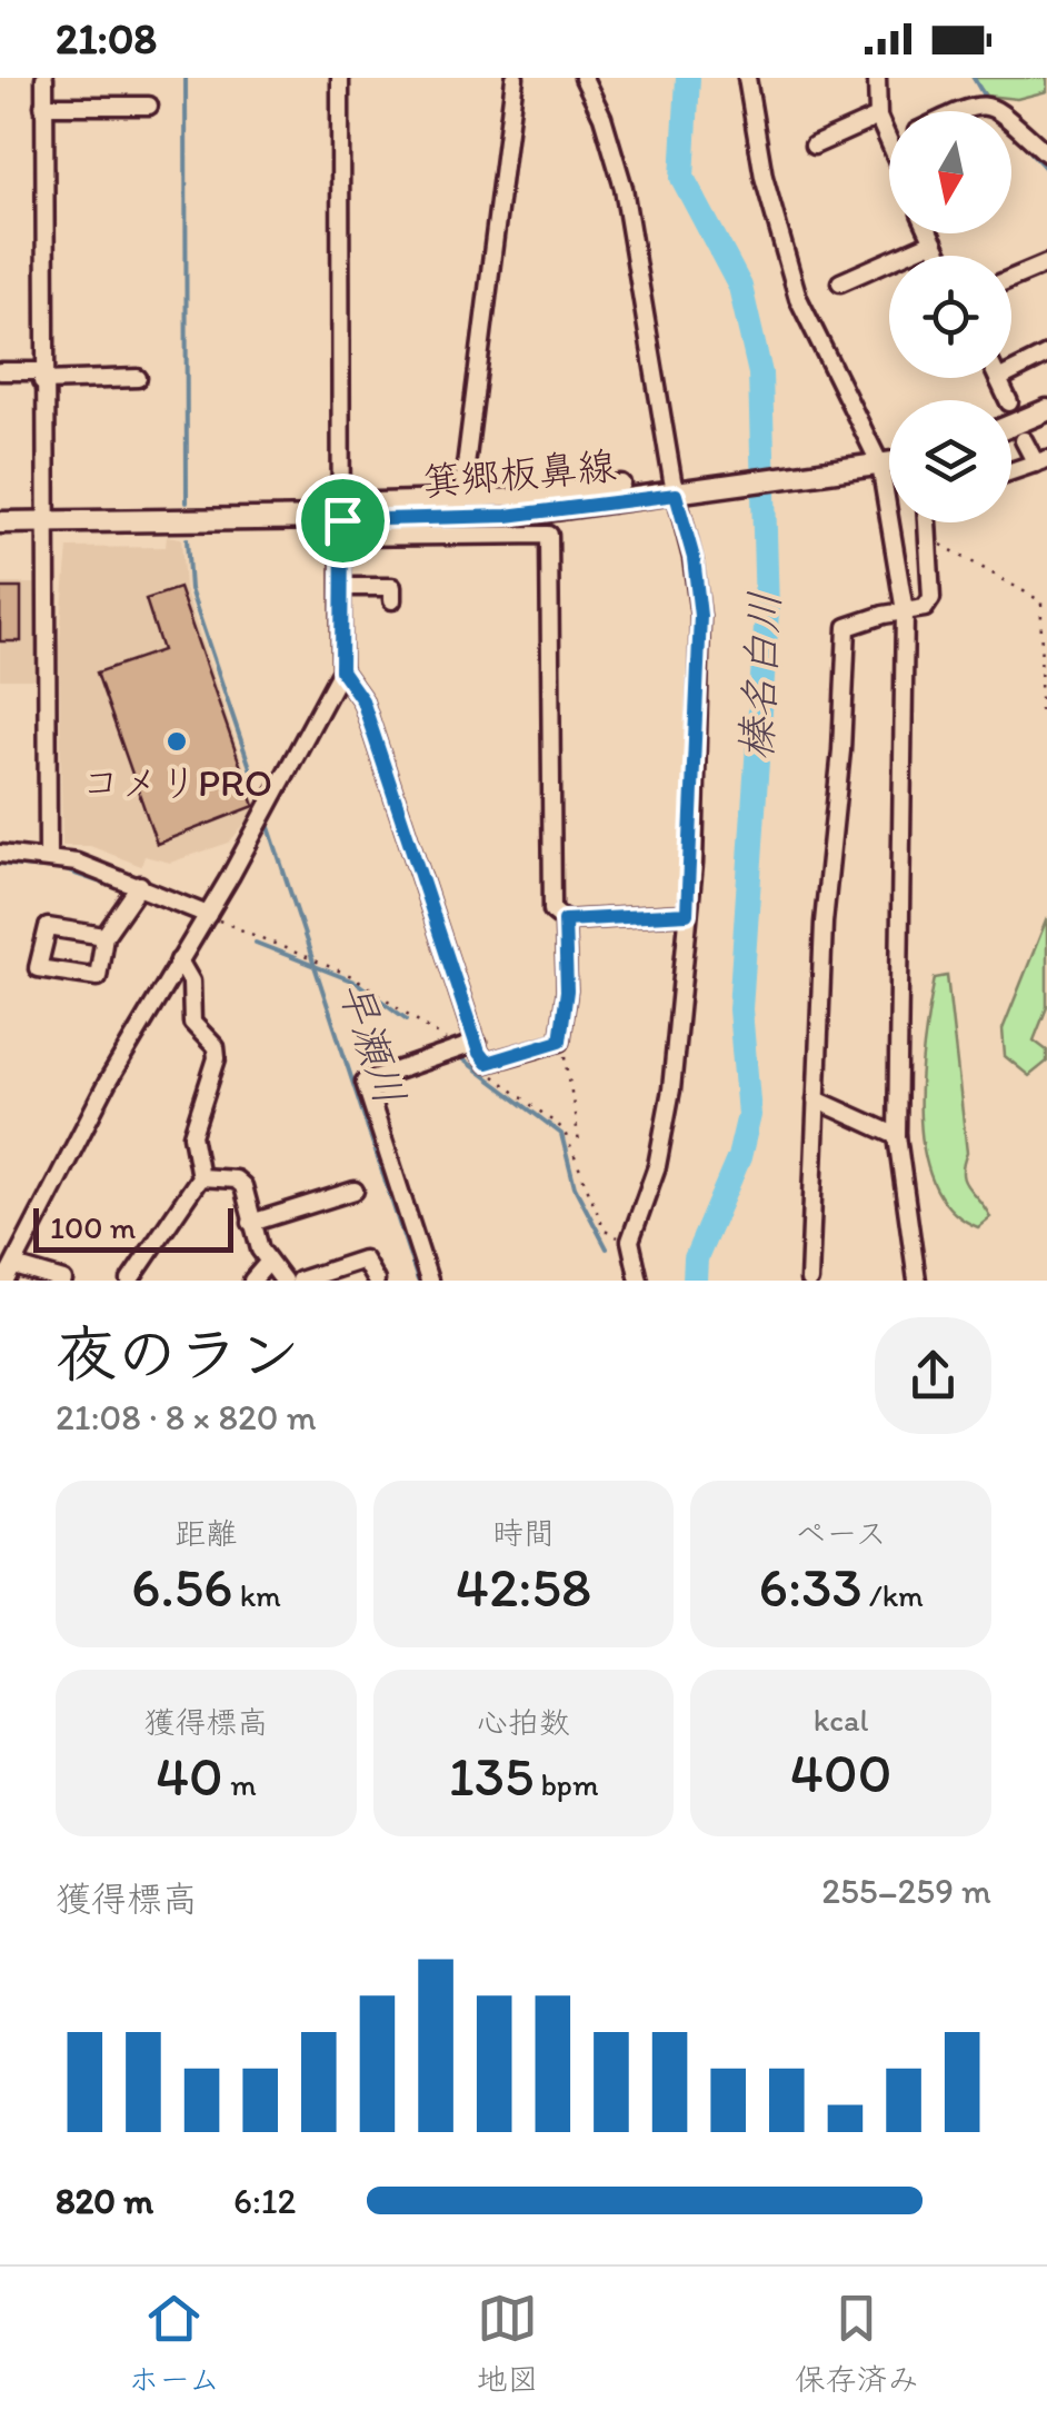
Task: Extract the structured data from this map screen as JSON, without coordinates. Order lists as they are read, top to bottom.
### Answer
{
  "streets": {
    "main road": ["箕郷板鼻線"]
  },
  "water": ["榛名白川", "早瀬川"],
  "places": ["コメリPRO"],
  "scale_bar": "100 m",
  "north": "bottom",
  "page": {
    "status": "21:08",
    "scale": "100 m",
    "heading": ["夜のラン", "21:08 · 8 × 820 m"],
    "stats": [
      ["距離", "6.56 km"],
      ["時間", "42:58"],
      ["ペース", "6:33 /km"],
      ["獲得標高", "40 m"],
      ["心拍数", "135 bpm"],
      ["kcal", "400"]
    ],
    "chart": ["獲得標高", "255–259 m"],
    "list": [
      {
        "name": "820 m",
        "note": "6:12"
      }
    ],
    "tabs": ["ホーム", "地図", "保存済み"]
  }
}
